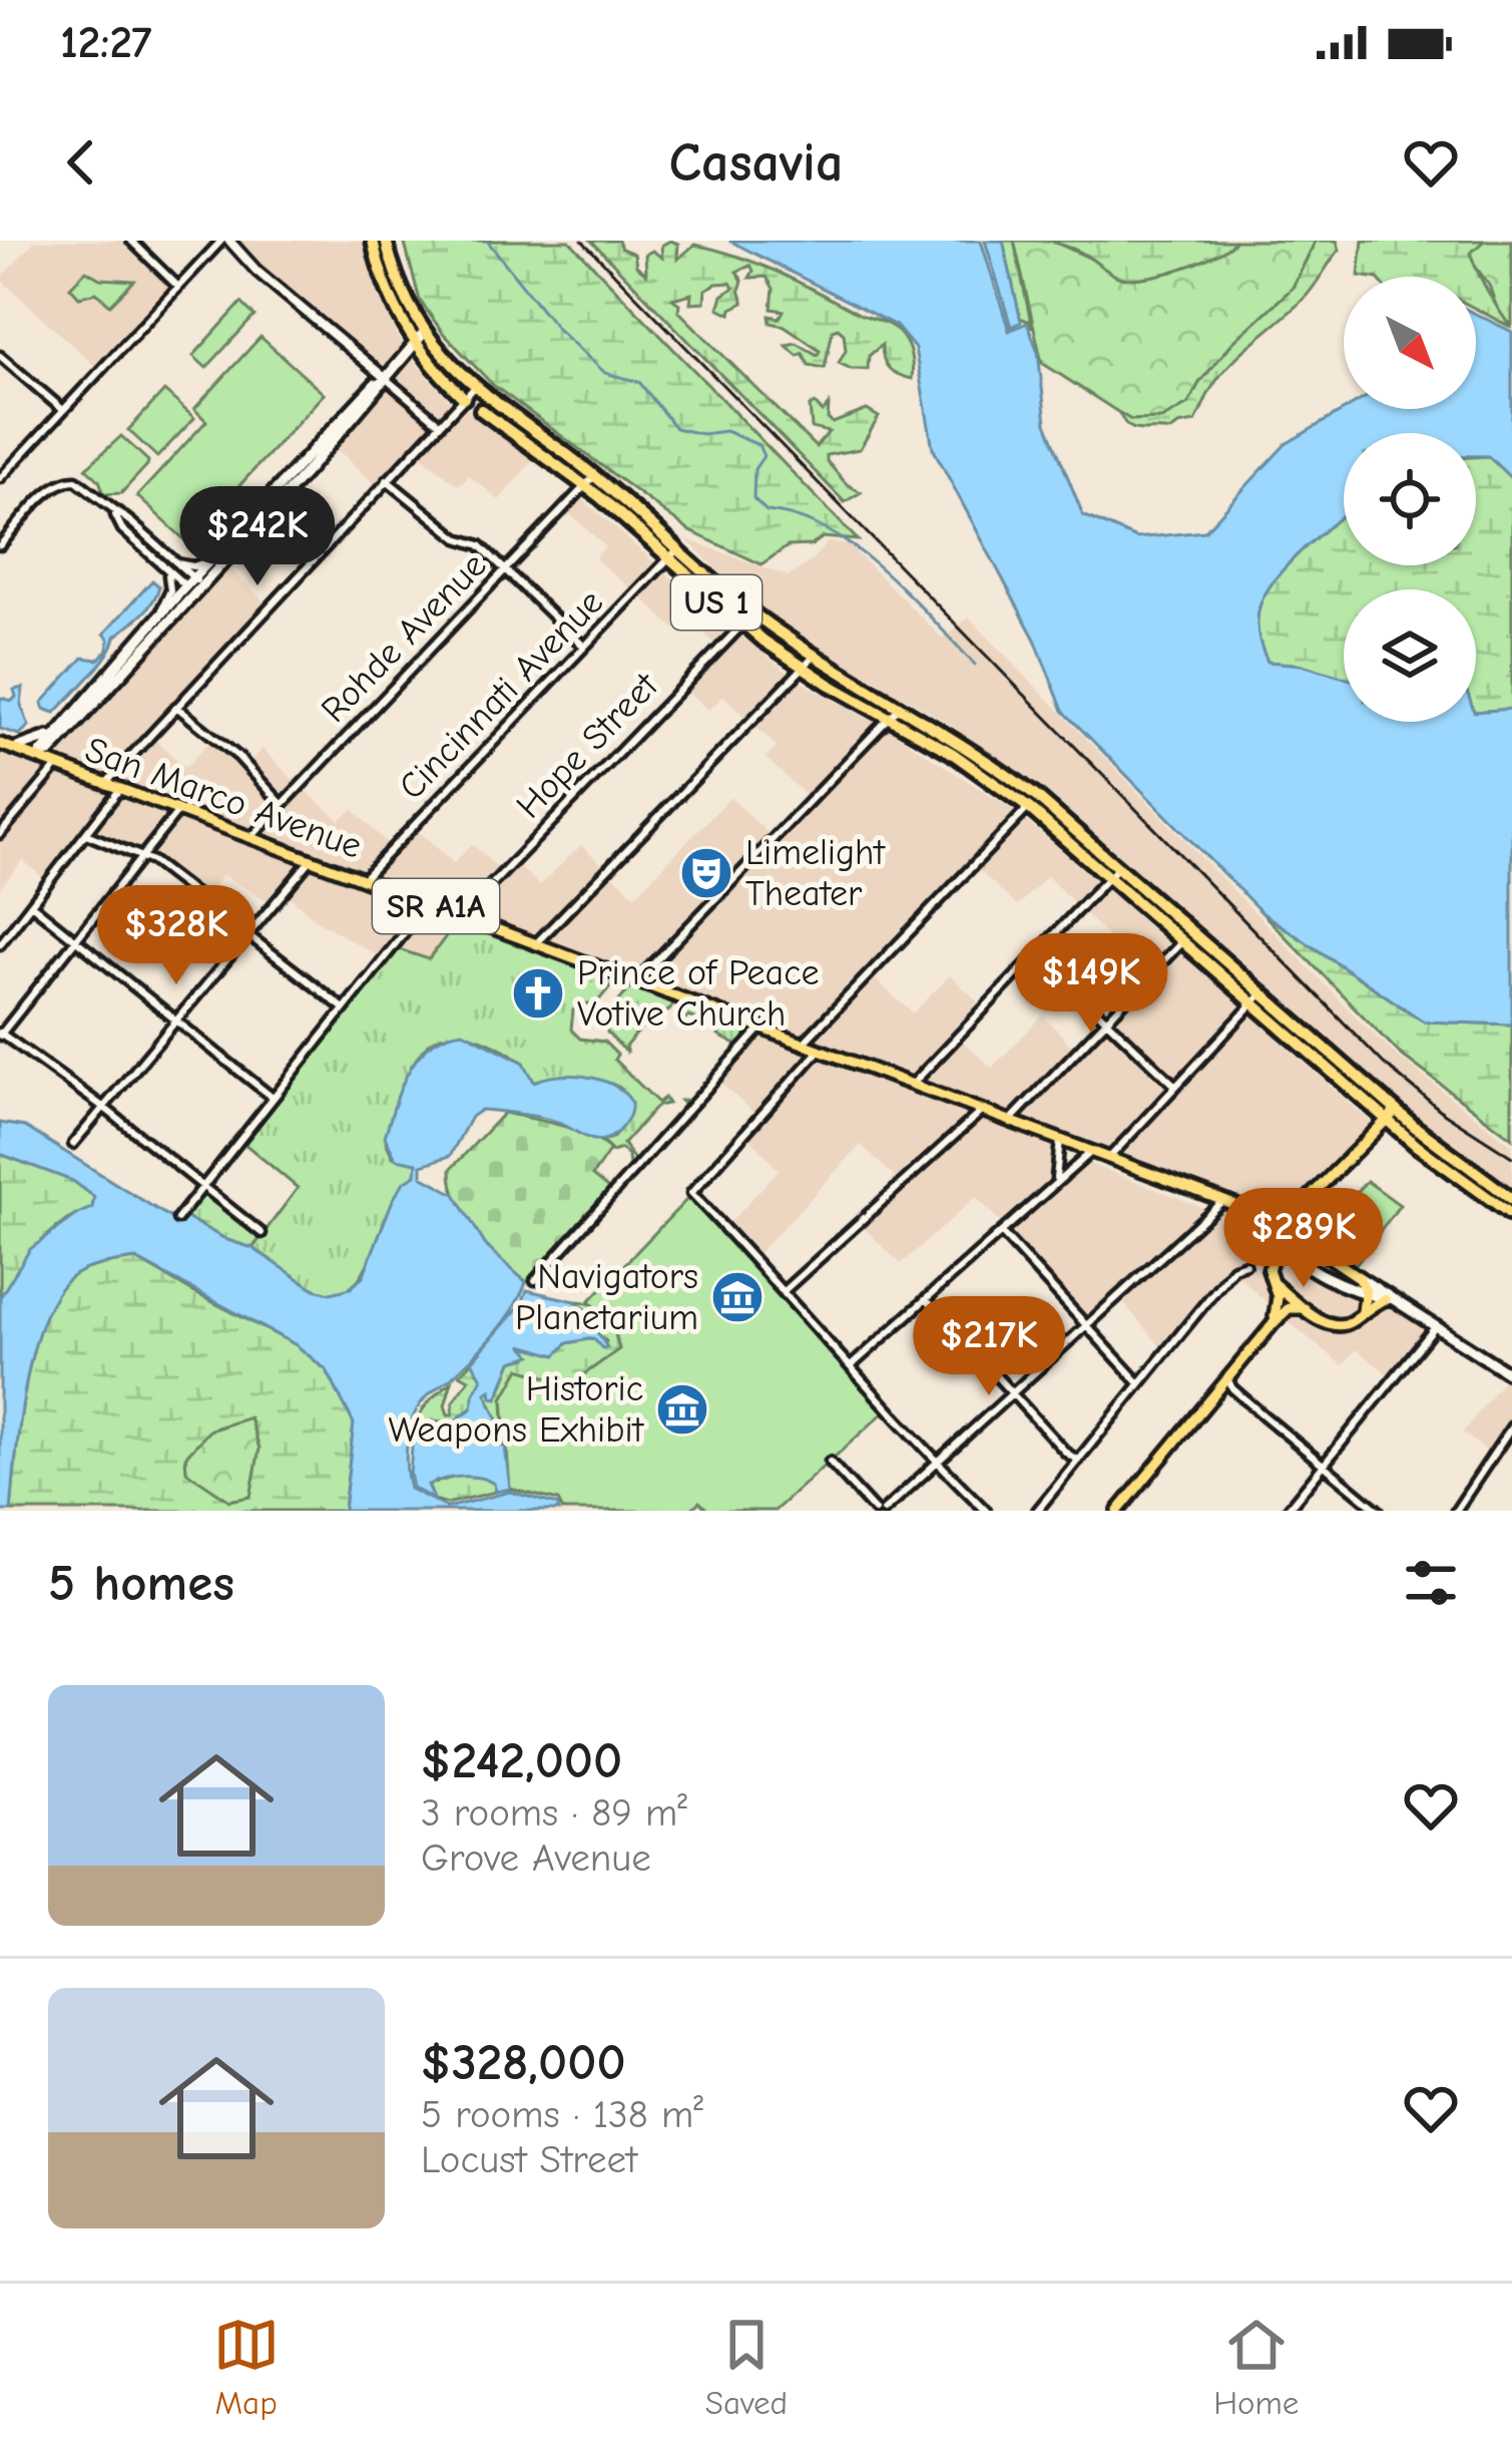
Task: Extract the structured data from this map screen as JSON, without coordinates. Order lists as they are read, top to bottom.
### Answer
{
  "streets": {
    "highway": ["US 1"],
    "main road": ["San Marco Avenue", "SR A1A"],
    "street": ["Rohde Avenue", "Cincinnati Avenue", "Hope Street"]
  },
  "crossings": [
    ["US 1", "Rohde Avenue"],
    ["US 1", "Cincinnati Avenue"],
    ["US 1", "Hope Street"],
    ["Rohde Avenue", "San Marco Avenue"],
    ["Cincinnati Avenue", "San Marco Avenue"],
    ["Hope Street", "San Marco Avenue"],
    ["San Marco Avenue", "SR A1A"]
  ],
  "places": {
    "theatre": ["Limelight Theater"],
    "church": ["Prince of Peace Votive Church"],
    "museum": ["Navigators Planetarium", "Historic Weapons Exhibit"]
  },
  "north": "bottom right",
  "page": {
    "status": "12:27",
    "header": "Casavia",
    "price": [
      "$242K",
      "$328K",
      "$149K",
      "$289K",
      "$217K"
    ],
    "heading": "5 homes",
    "list": [
      {
        "name": "$242,000",
        "note": "3 rooms · 89 m² · Grove Avenue"
      },
      {
        "name": "$328,000",
        "note": "5 rooms · 138 m² · Locust Street"
      }
    ],
    "tabs": ["Map", "Saved", "Home"]
  }
}
